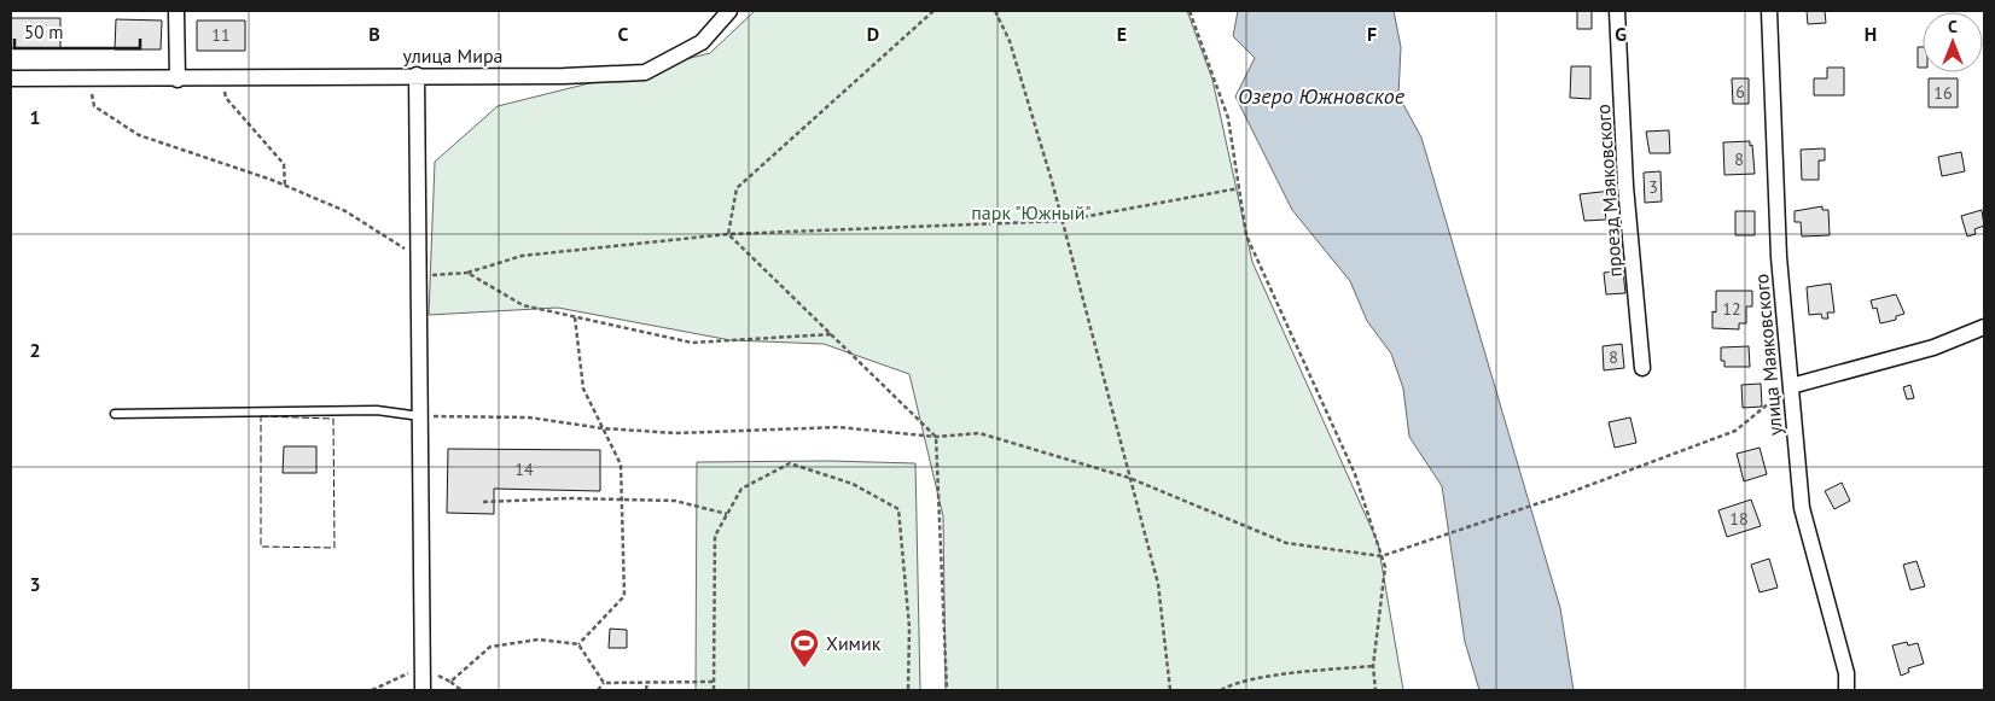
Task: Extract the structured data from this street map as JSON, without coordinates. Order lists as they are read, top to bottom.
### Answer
{
  "streets": {
    "street": ["улица Мира", "проезд Маяковского", "улица Маяковского"]
  },
  "water": ["Озеро Южновское"],
  "parks": ["парк \"Южный\""],
  "places": {
    "sports": ["Химик"]
  },
  "house_numbers": [
    "11",
    "6",
    "16",
    "8",
    "3",
    "12",
    "8",
    "14",
    "18"
  ],
  "scale_bar": "50 m",
  "north": "top",
  "grid": {
    "columns": [
      "B",
      "C",
      "D",
      "E",
      "F",
      "G",
      "H"
    ],
    "rows": ["1", "2", "3"]
  }
}
